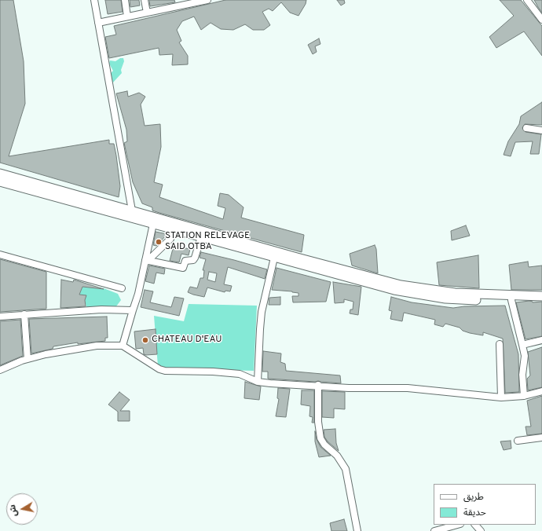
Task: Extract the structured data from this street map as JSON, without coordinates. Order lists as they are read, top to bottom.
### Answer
{
  "places": ["STATION RELEVAGE SAID OTBA", "CHATEAU D'EAU"],
  "legend": ["طريق", "حديقة"],
  "north": "left"
}
